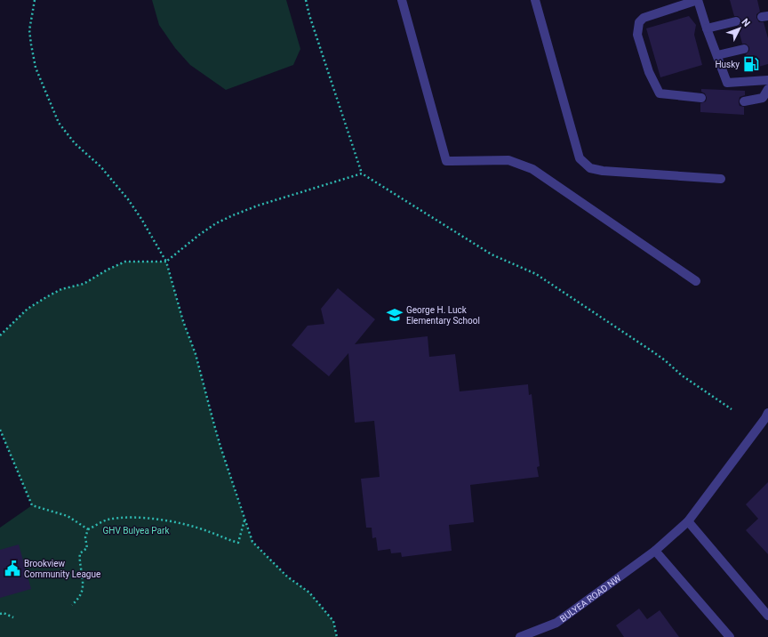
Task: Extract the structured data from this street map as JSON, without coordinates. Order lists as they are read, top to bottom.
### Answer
{
  "streets": {
    "street": ["BULYEA ROAD NW"]
  },
  "parks": ["GHV Bulyea Park"],
  "places": {
    "fuel station": ["Husky"],
    "school or university": ["George H. Luck Elementary School"],
    "public building": ["Brookview Community League"]
  },
  "north": "top right"
}
